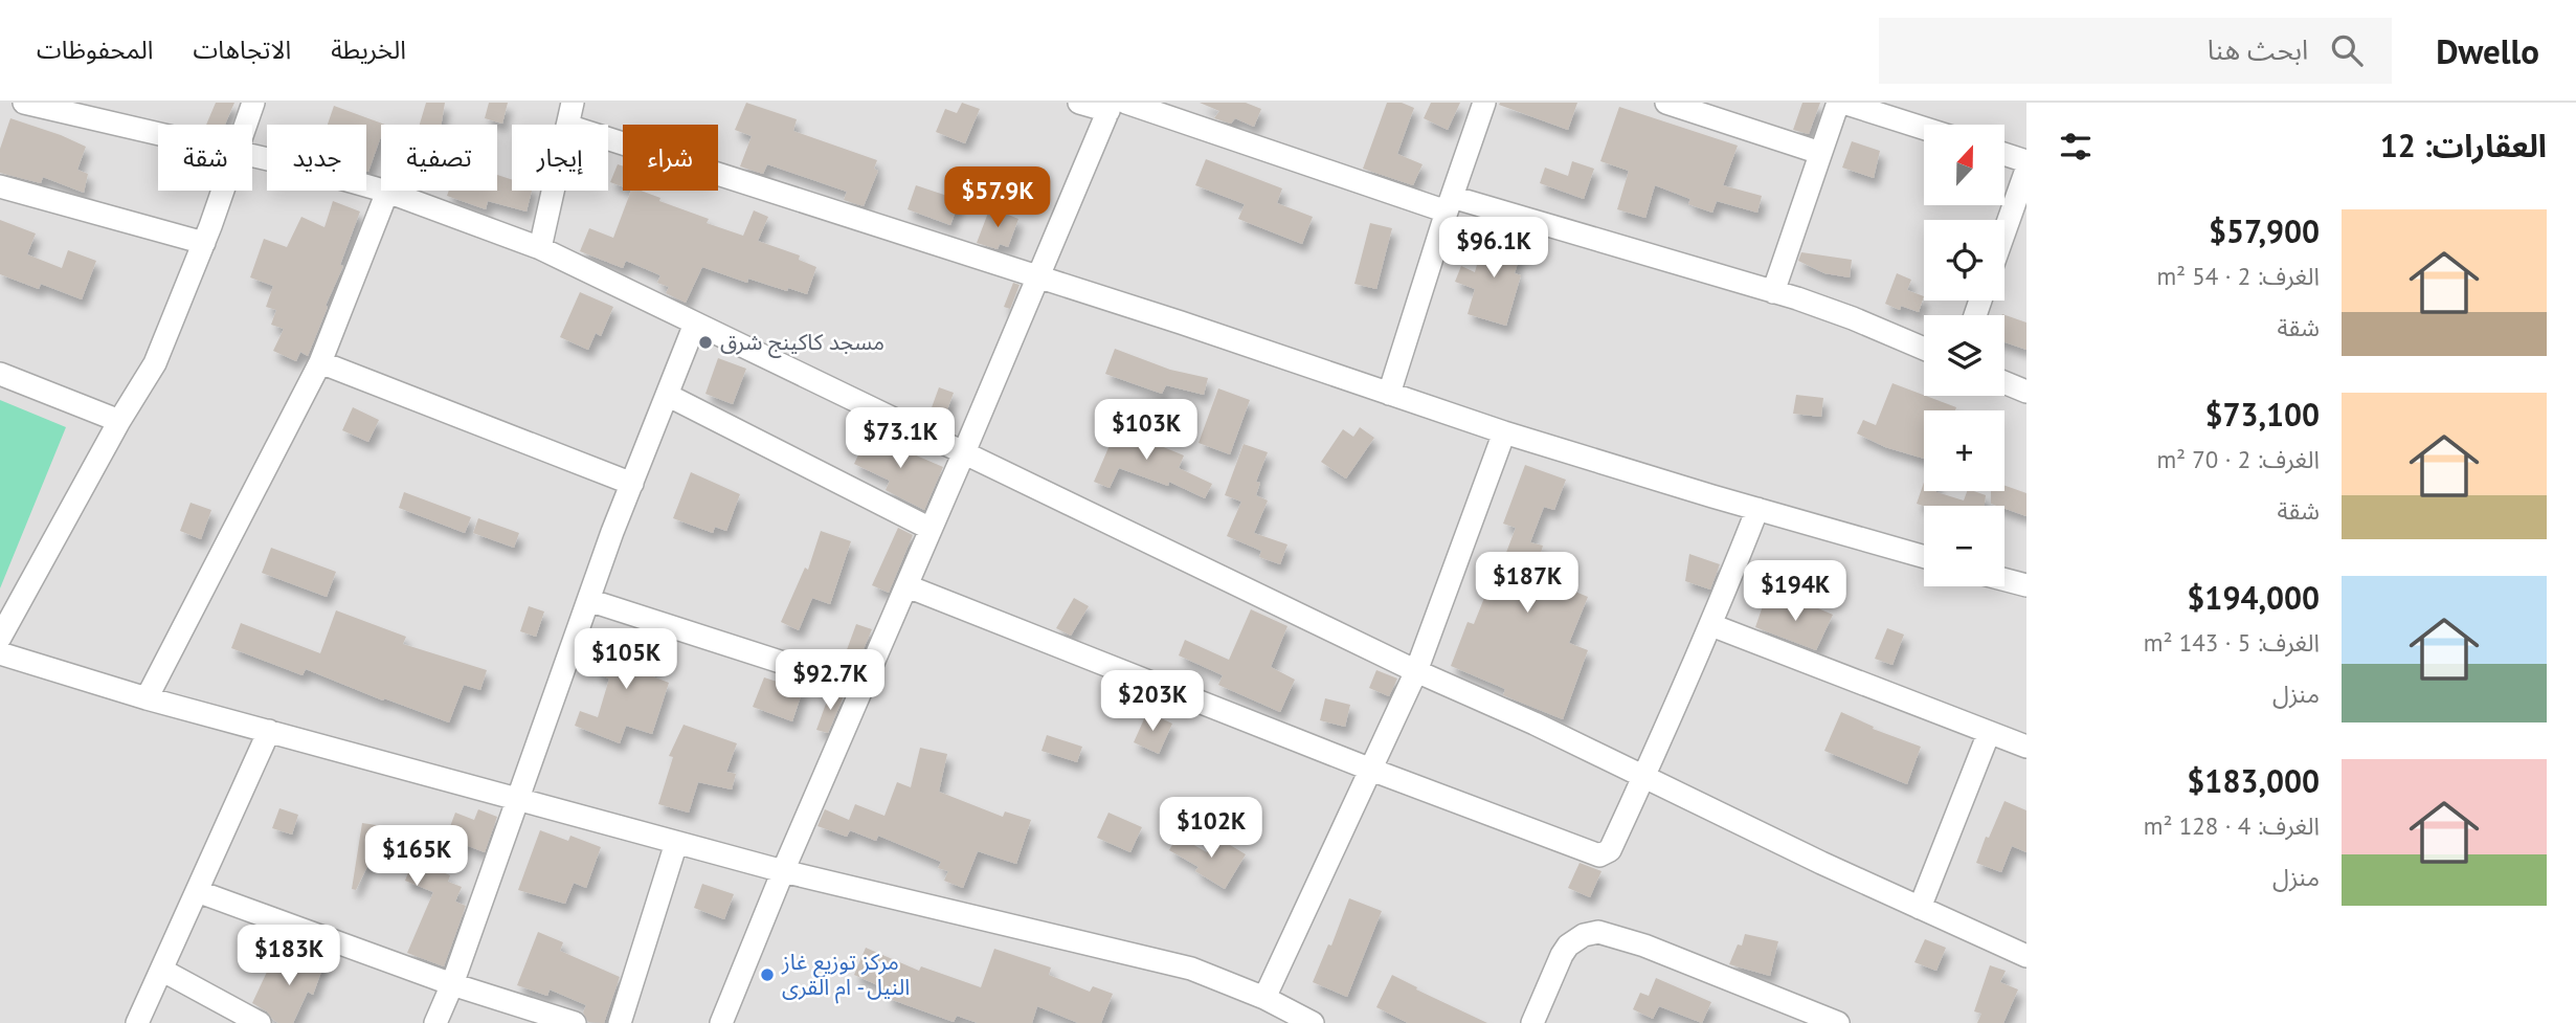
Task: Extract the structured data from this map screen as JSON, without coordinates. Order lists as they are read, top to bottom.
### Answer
{
  "places": ["مسجد كاكينج شرق", "مركز توزيع غاز النيل - ام القرى"],
  "north": "top",
  "page": {
    "header": "Dwello",
    "search": "ابحث هنا",
    "nav": ["الخريطة", "الاتجاهات", "المحفوظات"],
    "heading": "العقارات: 12",
    "map_buttons": ["+", "−"],
    "chip": [
      "شراء",
      "إيجار",
      "تصفية",
      "جديد",
      "شقة"
    ],
    "price": [
      "$57.9K",
      "$96.1K",
      "$103K",
      "$73.1K",
      "$187K",
      "$194K",
      "$105K",
      "$92.7K",
      "$203K",
      "$102K",
      "$165K",
      "$183K"
    ],
    "list": [
      {
        "name": "$57,900",
        "note": "الغرف: 2 · 54 m² · شقة"
      },
      {
        "name": "$73,100",
        "note": "الغرف: 2 · 70 m² · شقة"
      },
      {
        "name": "$194,000",
        "note": "الغرف: 5 · 143 m² · منزل"
      },
      {
        "name": "$183,000",
        "note": "الغرف: 4 · 128 m² · منزل"
      }
    ]
  }
}
